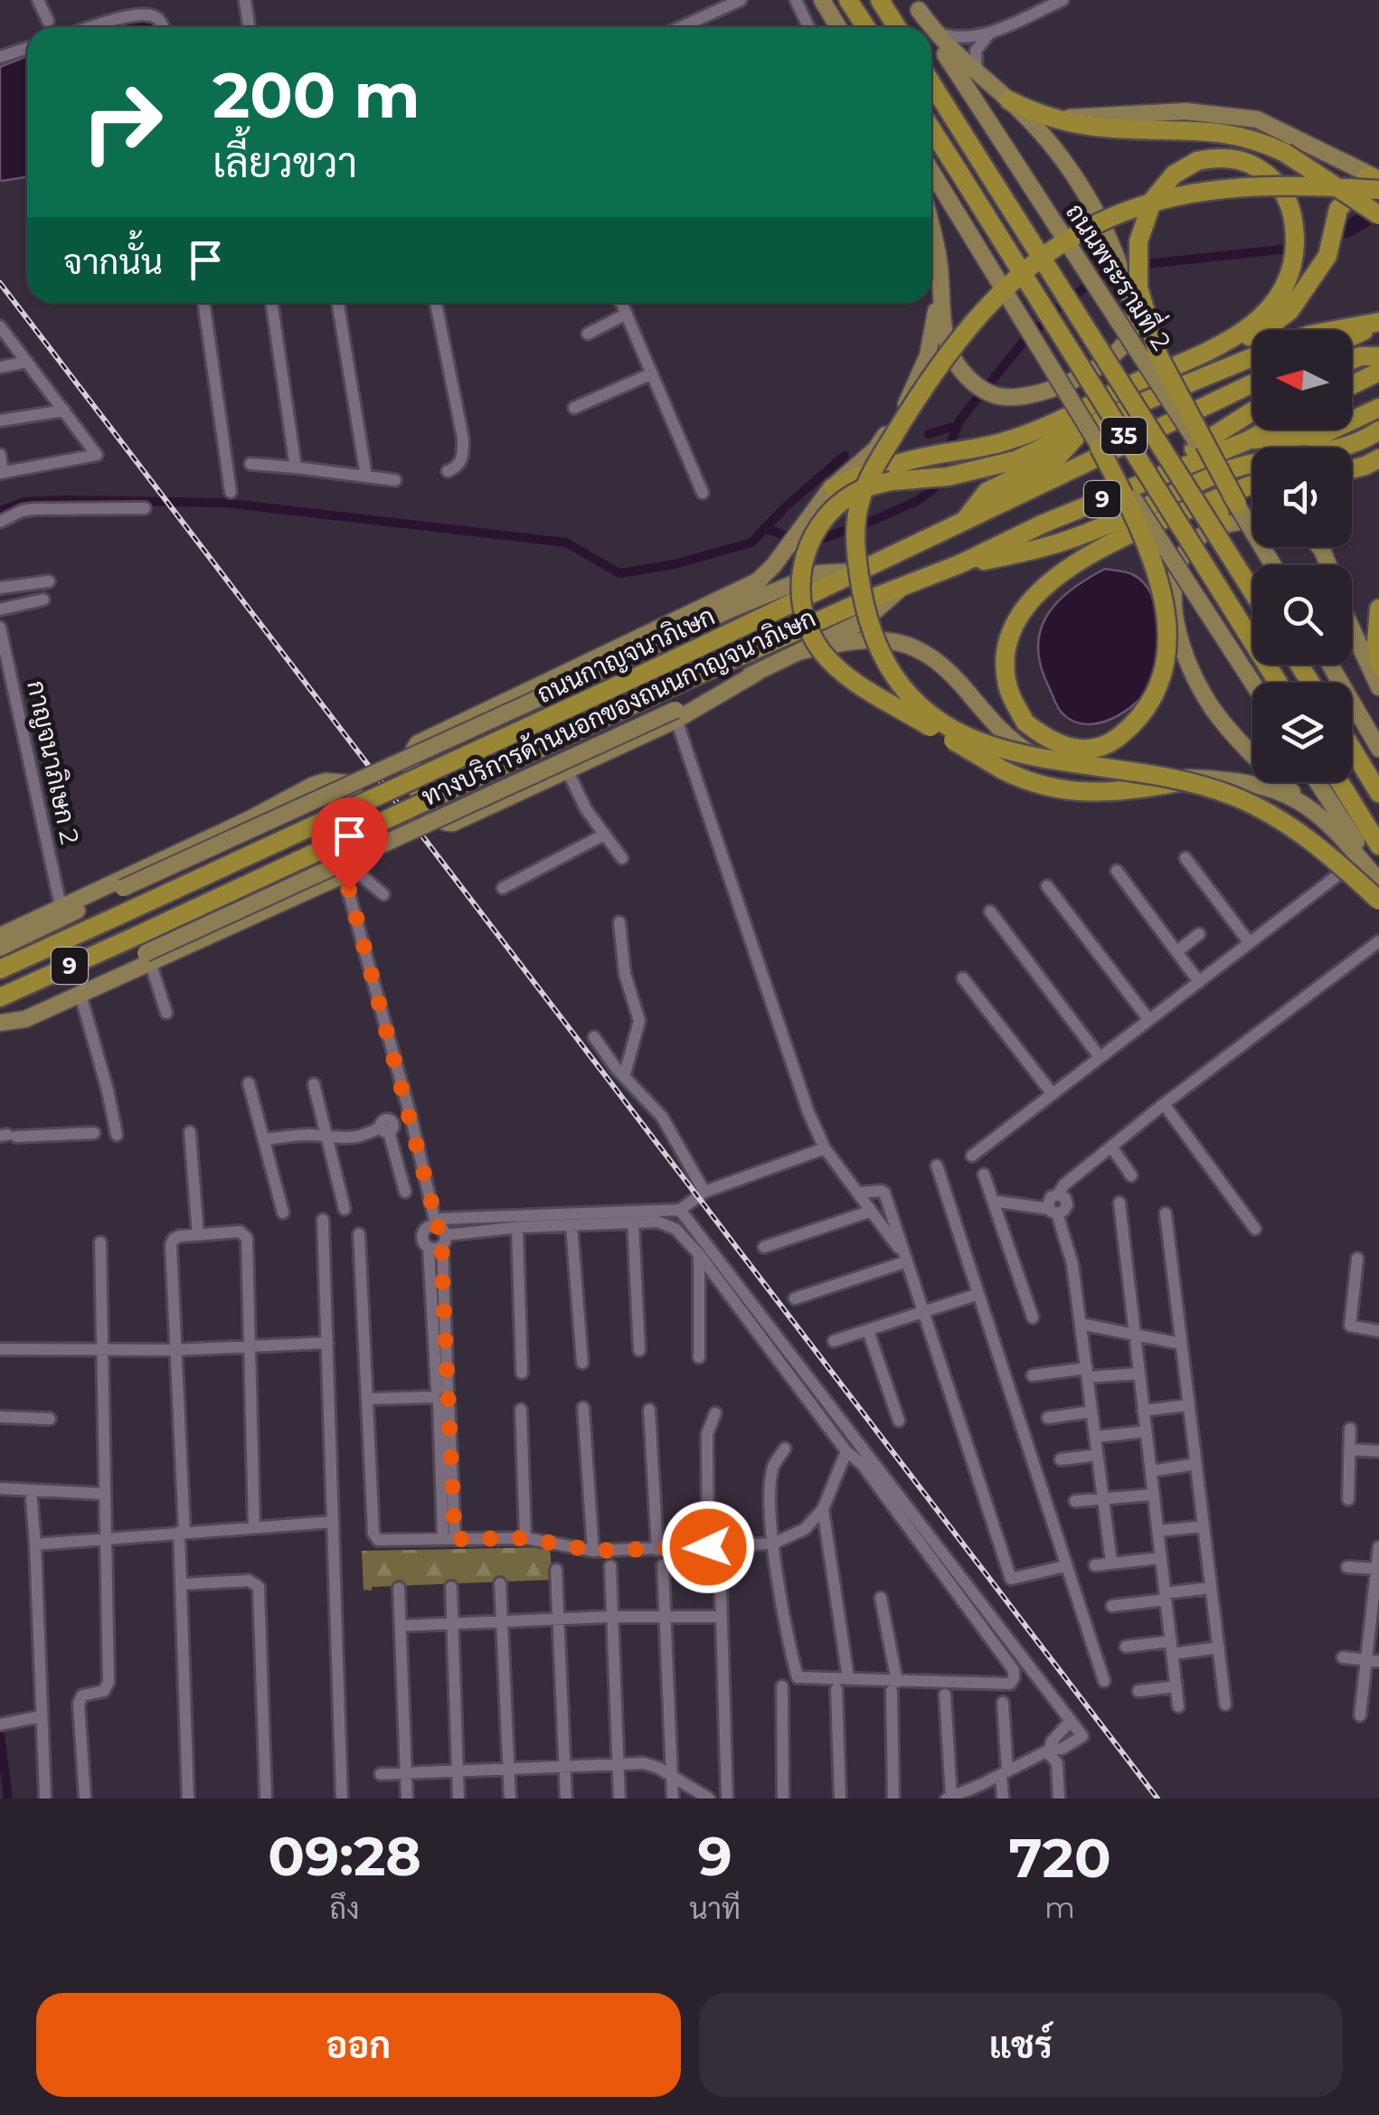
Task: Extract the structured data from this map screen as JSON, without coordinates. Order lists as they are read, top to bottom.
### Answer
{
  "streets": {
    "highway": ["35", "9", "ถนนกาญจนาภิเษก"],
    "main road": ["ถนนพระรามที่ 2", "ทางบริการด้านนอกของถนนกาญจนาภิเษก"],
    "street": ["กาญจนาภิเษก 2"]
  },
  "crossings": [
    ["ถนนกาญจนาภิเษก", "ทางบริการด้านนอกของถนนกาญจนาภิเษก"]
  ],
  "north": "left",
  "page": {
    "turn": ["200 m", "เลี้ยวขวา"],
    "then": "จากนั้น",
    "eta": [
      "09:28",
      "ถึง",
      "9",
      "นาที",
      "720",
      "m"
    ],
    "buttons": ["ออก", "แชร์"]
  }
}
